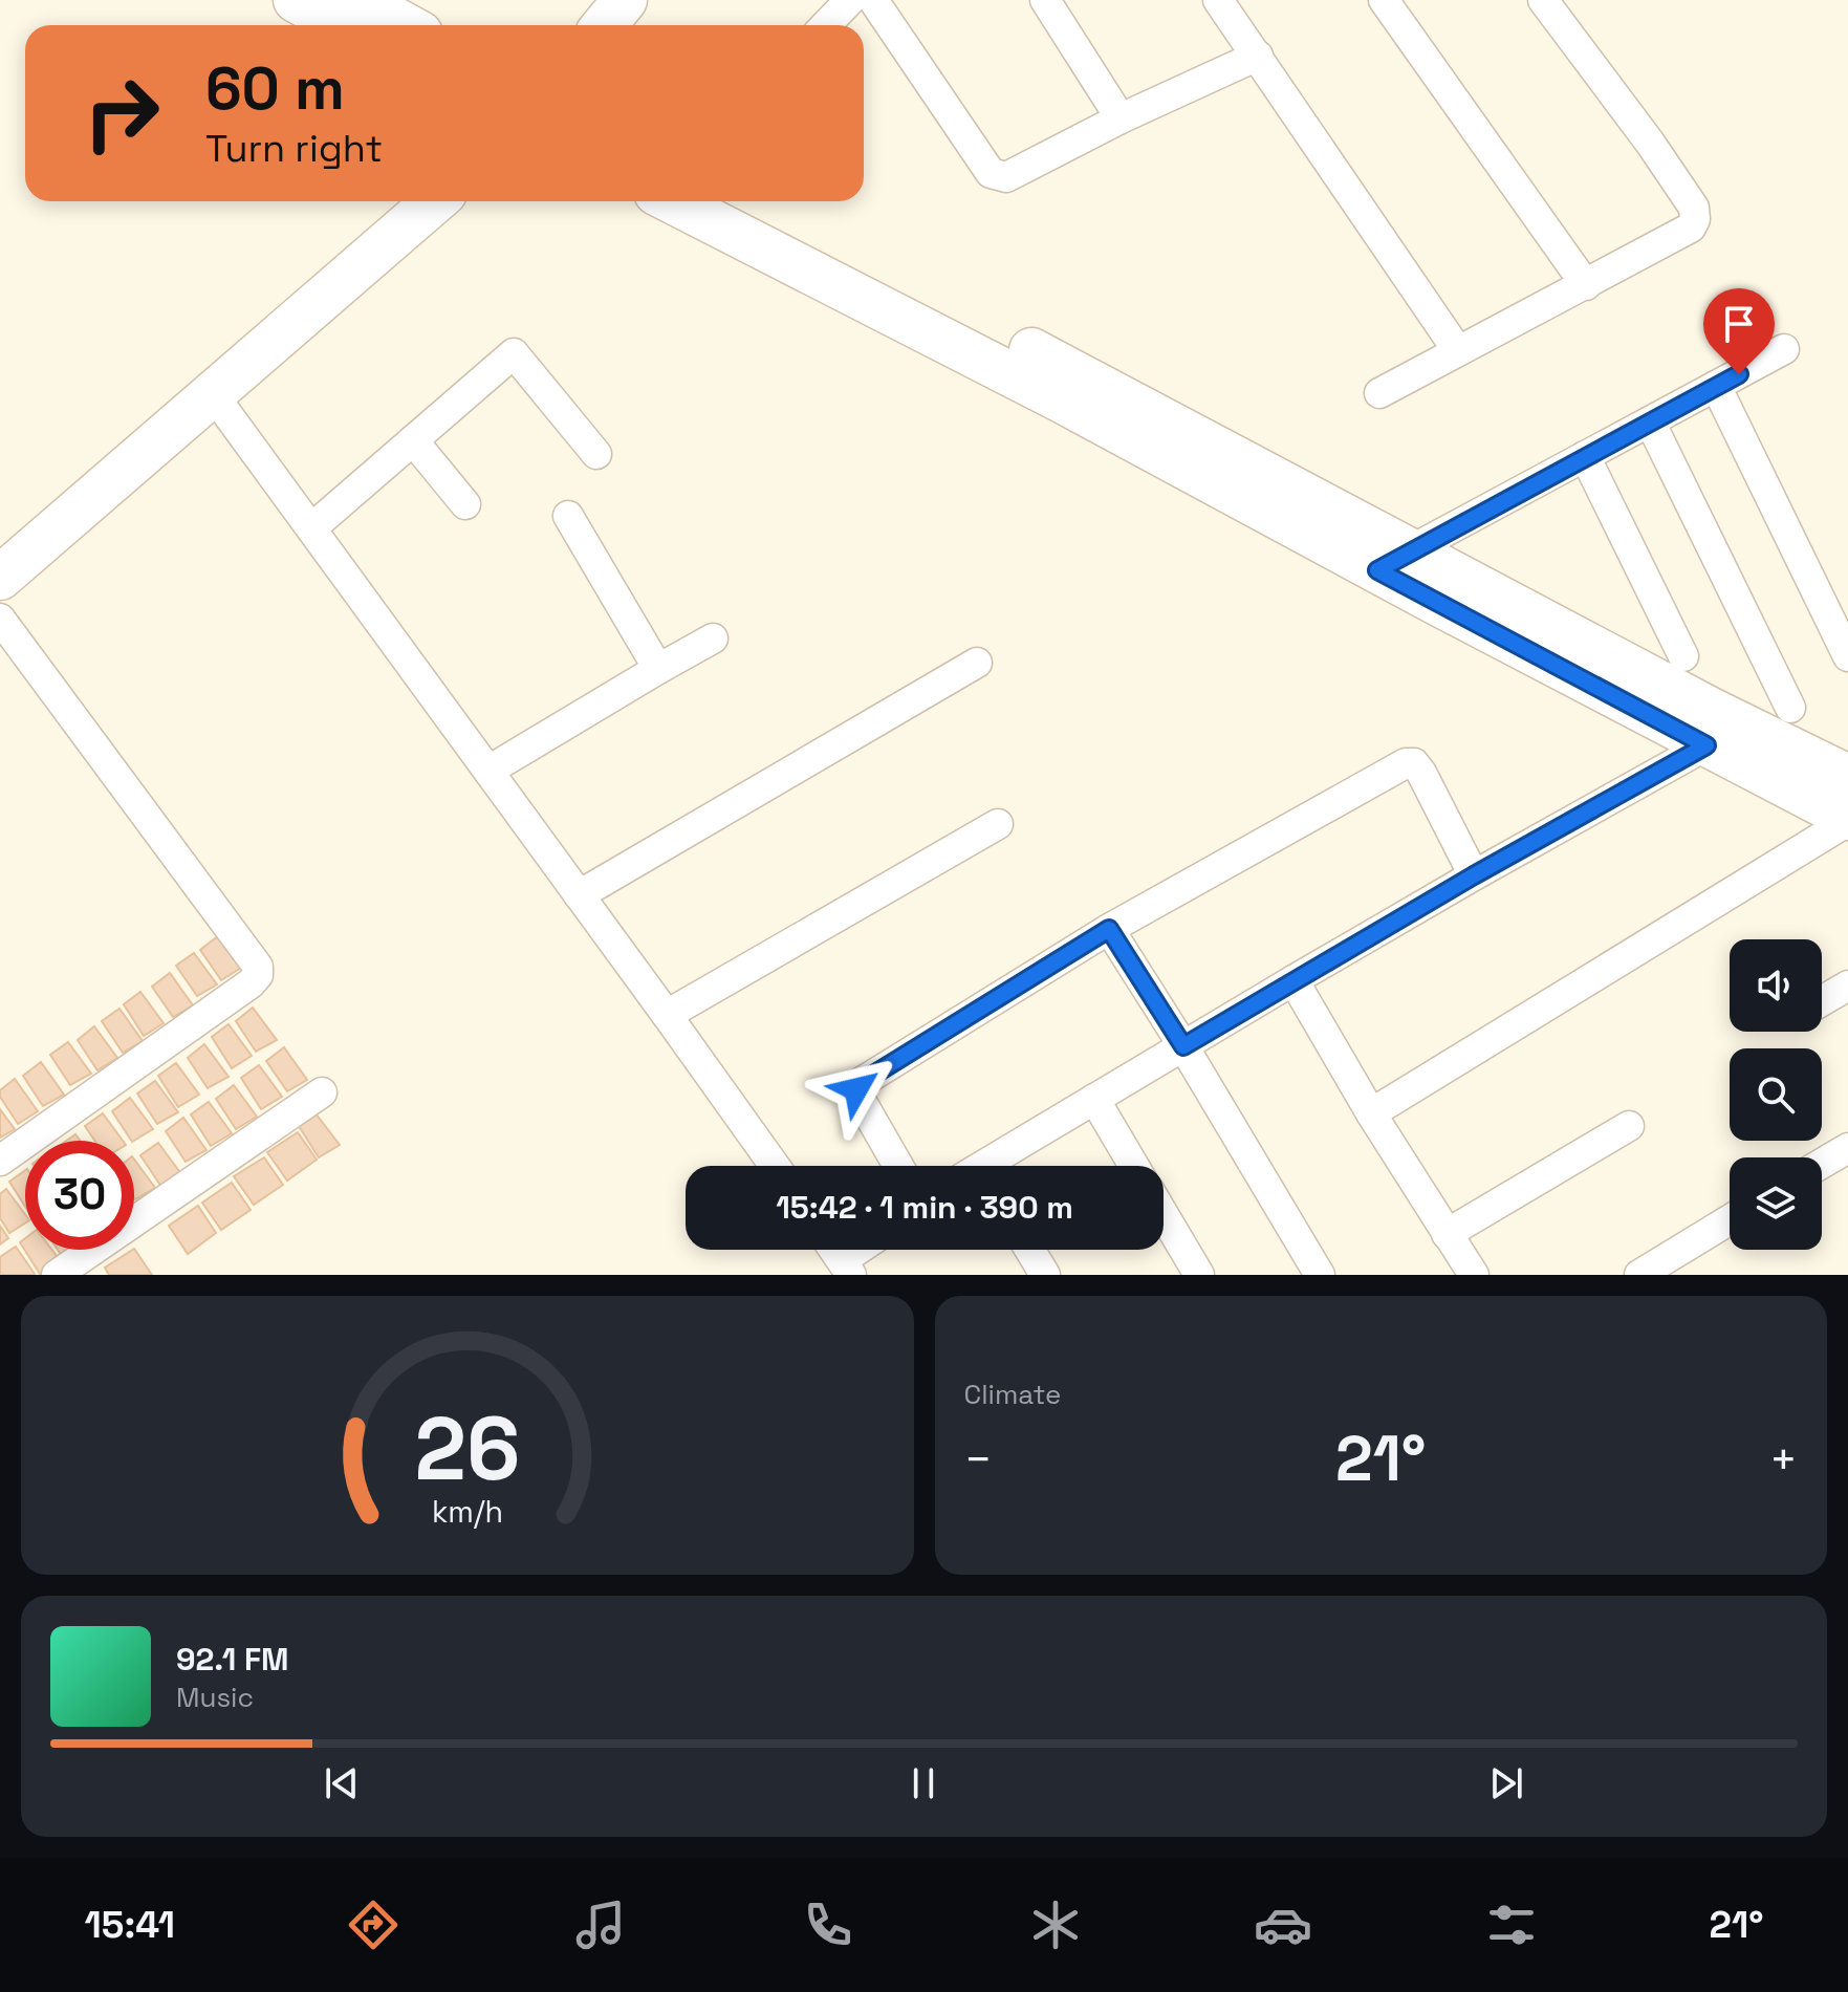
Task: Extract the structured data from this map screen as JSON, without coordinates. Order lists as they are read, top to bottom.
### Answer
{
  "page": {
    "turn": ["60 m", "Turn right"],
    "limit": "30",
    "trip": "15:42 · 1 min · 390 m",
    "tile": "Climate",
    "heat": ["−", "21°", "+"],
    "song": ["92.1 FM", "Music"],
    "tabs": ["15:41", "21°"],
    "gauge": ["26", "km/h"]
  }
}
